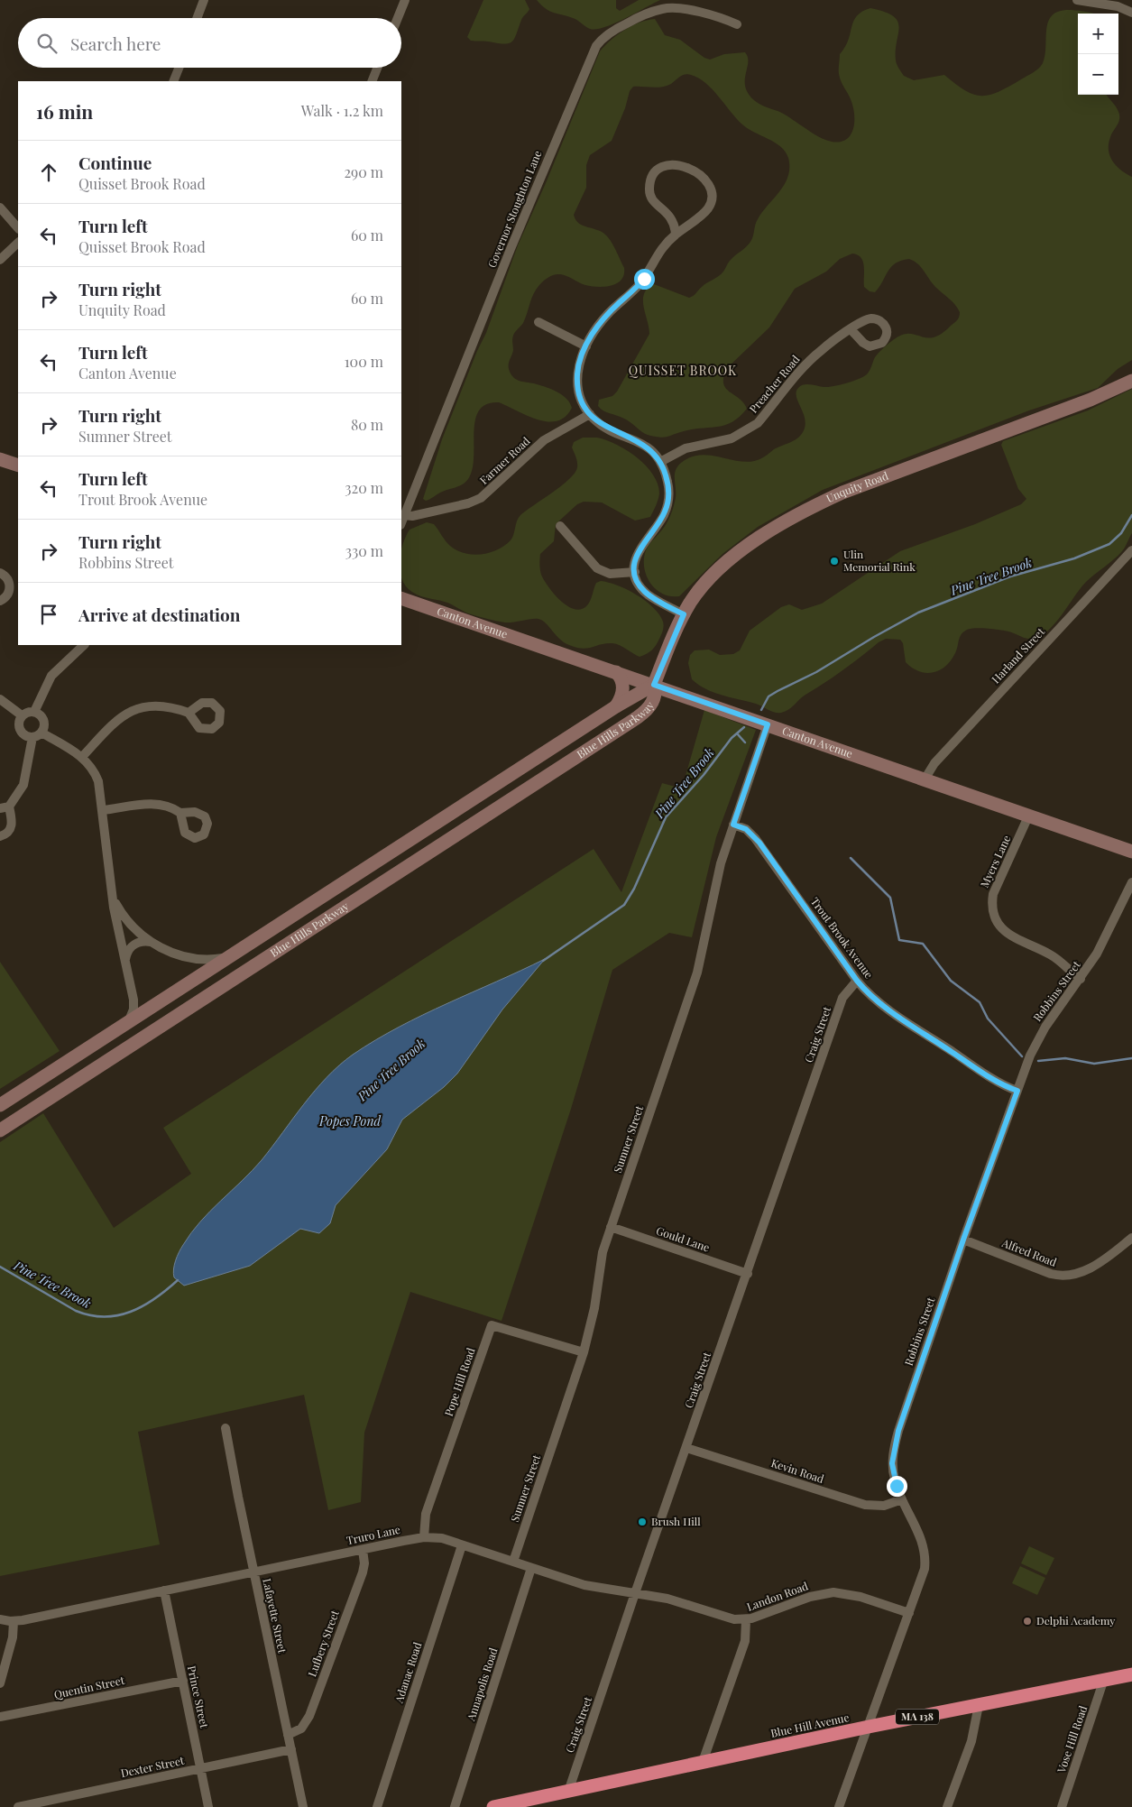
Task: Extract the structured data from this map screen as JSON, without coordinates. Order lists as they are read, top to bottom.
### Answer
{
  "streets": {
    "highway": ["MA 138", "Blue Hill Avenue"],
    "main road": ["Unquity Road", "Canton Avenue", "Blue Hills Parkway"],
    "street": [
      "Governor Stoughton Lane",
      "Preacher Road",
      "Farmer Road",
      "Harland Street",
      "Myers Lane",
      "Trout Brook Avenue",
      "Robbins Street",
      "Craig Street",
      "Sumner Street",
      "Gould Lane",
      "Alfred Road",
      "Pope Hill Road",
      "Kevin Road",
      "Truro Lane",
      "Landon Road",
      "Lafayette Street",
      "Lufbery Street",
      "Adanac Road",
      "Annapolis Road",
      "Quentin Street",
      "Prince Street",
      "Vose Hill Road",
      "Dexter Street"
    ]
  },
  "crossings": [
    ["Governor Stoughton Lane", "Farmer Road"],
    ["Unquity Road", "Canton Avenue"],
    ["Unquity Road", "Blue Hills Parkway"],
    ["Canton Avenue", "Harland Street"],
    ["Canton Avenue", "Blue Hills Parkway"],
    ["Canton Avenue", "Myers Lane"],
    ["Canton Avenue", "Sumner Street"],
    ["Myers Lane", "Robbins Street"],
    ["Trout Brook Avenue", "Robbins Street"],
    ["Trout Brook Avenue", "Craig Street"],
    ["Trout Brook Avenue", "Sumner Street"],
    ["Robbins Street", "Alfred Road"],
    ["Robbins Street", "Kevin Road"],
    ["Robbins Street", "Landon Road"],
    ["Robbins Street", "Blue Hill Avenue"],
    ["Craig Street", "Gould Lane"],
    ["Craig Street", "Kevin Road"],
    ["Craig Street", "Truro Lane"],
    ["Craig Street", "Blue Hill Avenue"],
    ["Sumner Street", "Gould Lane"],
    ["Sumner Street", "Pope Hill Road"],
    ["Sumner Street", "Truro Lane"],
    ["Pope Hill Road", "Truro Lane"],
    ["Truro Lane", "Landon Road"],
    ["Truro Lane", "Lafayette Street"],
    ["Truro Lane", "Lufbery Street"],
    ["Truro Lane", "Adanac Road"],
    ["Truro Lane", "Annapolis Road"],
    ["Truro Lane", "Prince Street"],
    ["Landon Road", "Blue Hill Avenue"],
    ["Lafayette Street", "Lufbery Street"],
    ["Lafayette Street", "Dexter Street"],
    ["Quentin Street", "Prince Street"],
    ["Prince Street", "Dexter Street"],
    ["Blue Hill Avenue", "Vose Hill Road"]
  ],
  "districts": ["QUISSET BROOK"],
  "water": ["Pine Tree Brook", "Popes Pond"],
  "places": ["Ulin Memorial Rink", "Brush Hill", "Delphi Academy"],
  "page": {
    "map_buttons": ["+", "−"],
    "search": "Search here",
    "heading": ["16 min", "Walk · 1.2 km"],
    "list": [
      ["Continue", "Quisset Brook Road", "290 m"],
      ["Turn left", "Quisset Brook Road", "60 m"],
      ["Turn right", "Unquity Road", "60 m"],
      ["Turn left", "Canton Avenue", "100 m"],
      ["Turn right", "Sumner Street", "80 m"],
      ["Turn left", "Trout Brook Avenue", "320 m"],
      ["Turn right", "Robbins Street", "330 m"],
      "Arrive at destination"
    ]
  }
}
